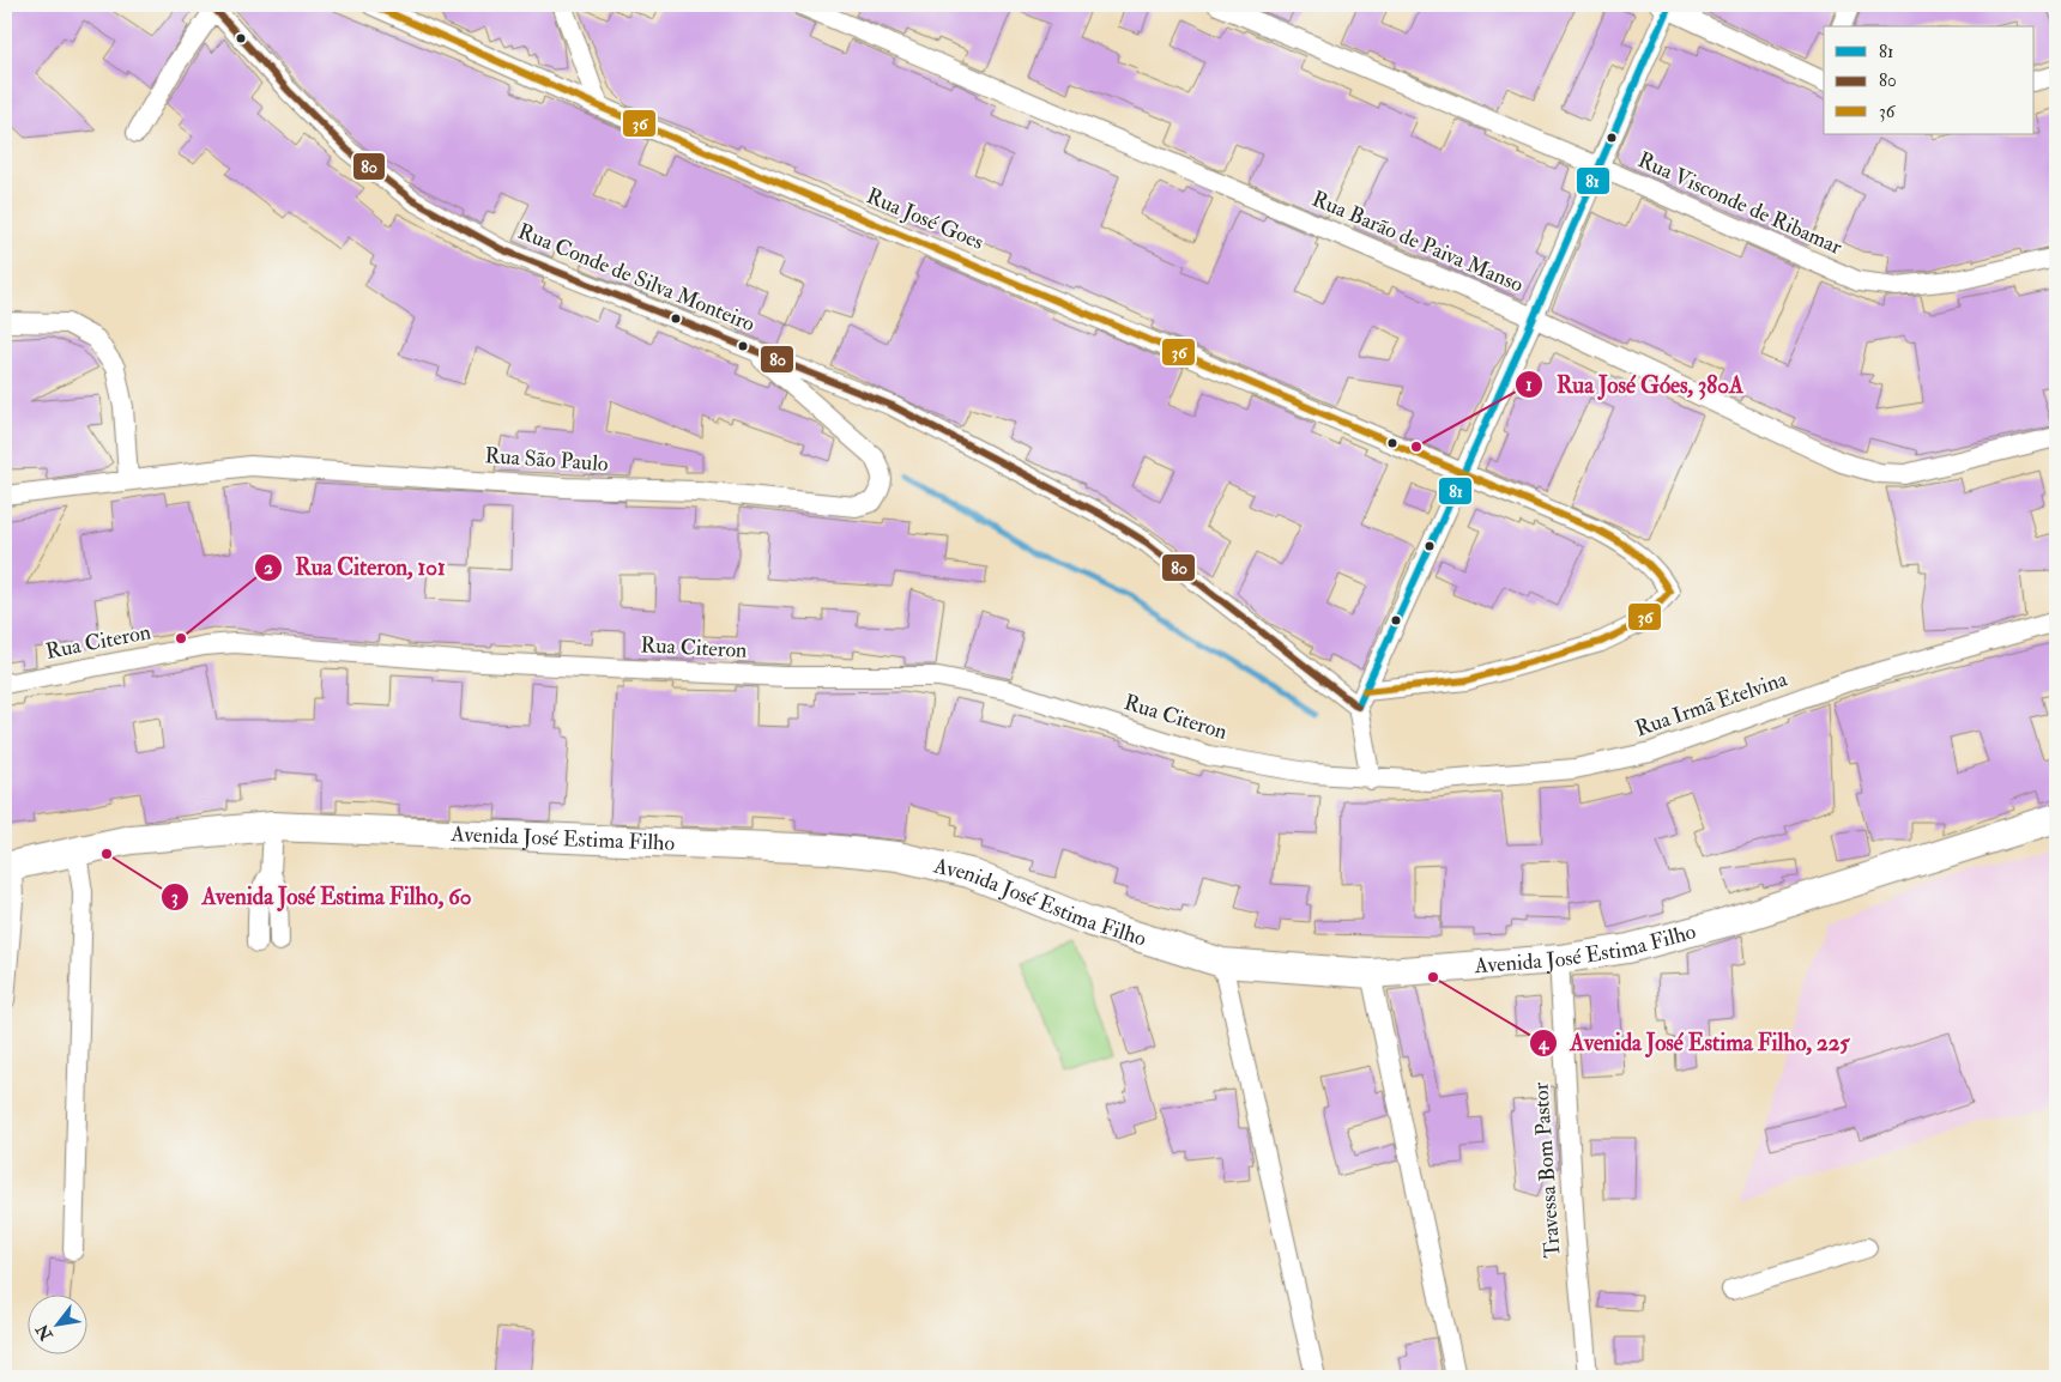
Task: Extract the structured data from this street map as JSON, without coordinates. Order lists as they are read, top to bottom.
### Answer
{
  "streets": {
    "street": [
      "Rua Visconde de Ribamar",
      "Rua José Goes",
      "Rua Barão de Paiva Manso",
      "Rua Conde de Silva Monteiro",
      "Rua São Paulo",
      "Rua Citeron",
      "Rua Irmã Etelvina",
      "Avenida José Estima Filho",
      "Travessa Bom Pastor"
    ]
  },
  "crossings": [
    ["Rua José Goes", "Rua Conde de Silva Monteiro"],
    ["Rua Conde de Silva Monteiro", "Rua São Paulo"],
    ["Rua Citeron", "Rua Irmã Etelvina"],
    ["Avenida José Estima Filho", "Travessa Bom Pastor"]
  ],
  "places": [
    "Rua José Góes, 380A",
    "Rua Citeron, 101",
    "Avenida José Estima Filho, 60",
    "Avenida José Estima Filho, 225"
  ],
  "lines": ["transit line 81", "transit line 80", "transit line 36"],
  "legend": ["81", "80", "36"],
  "north": "bottom left"
}
